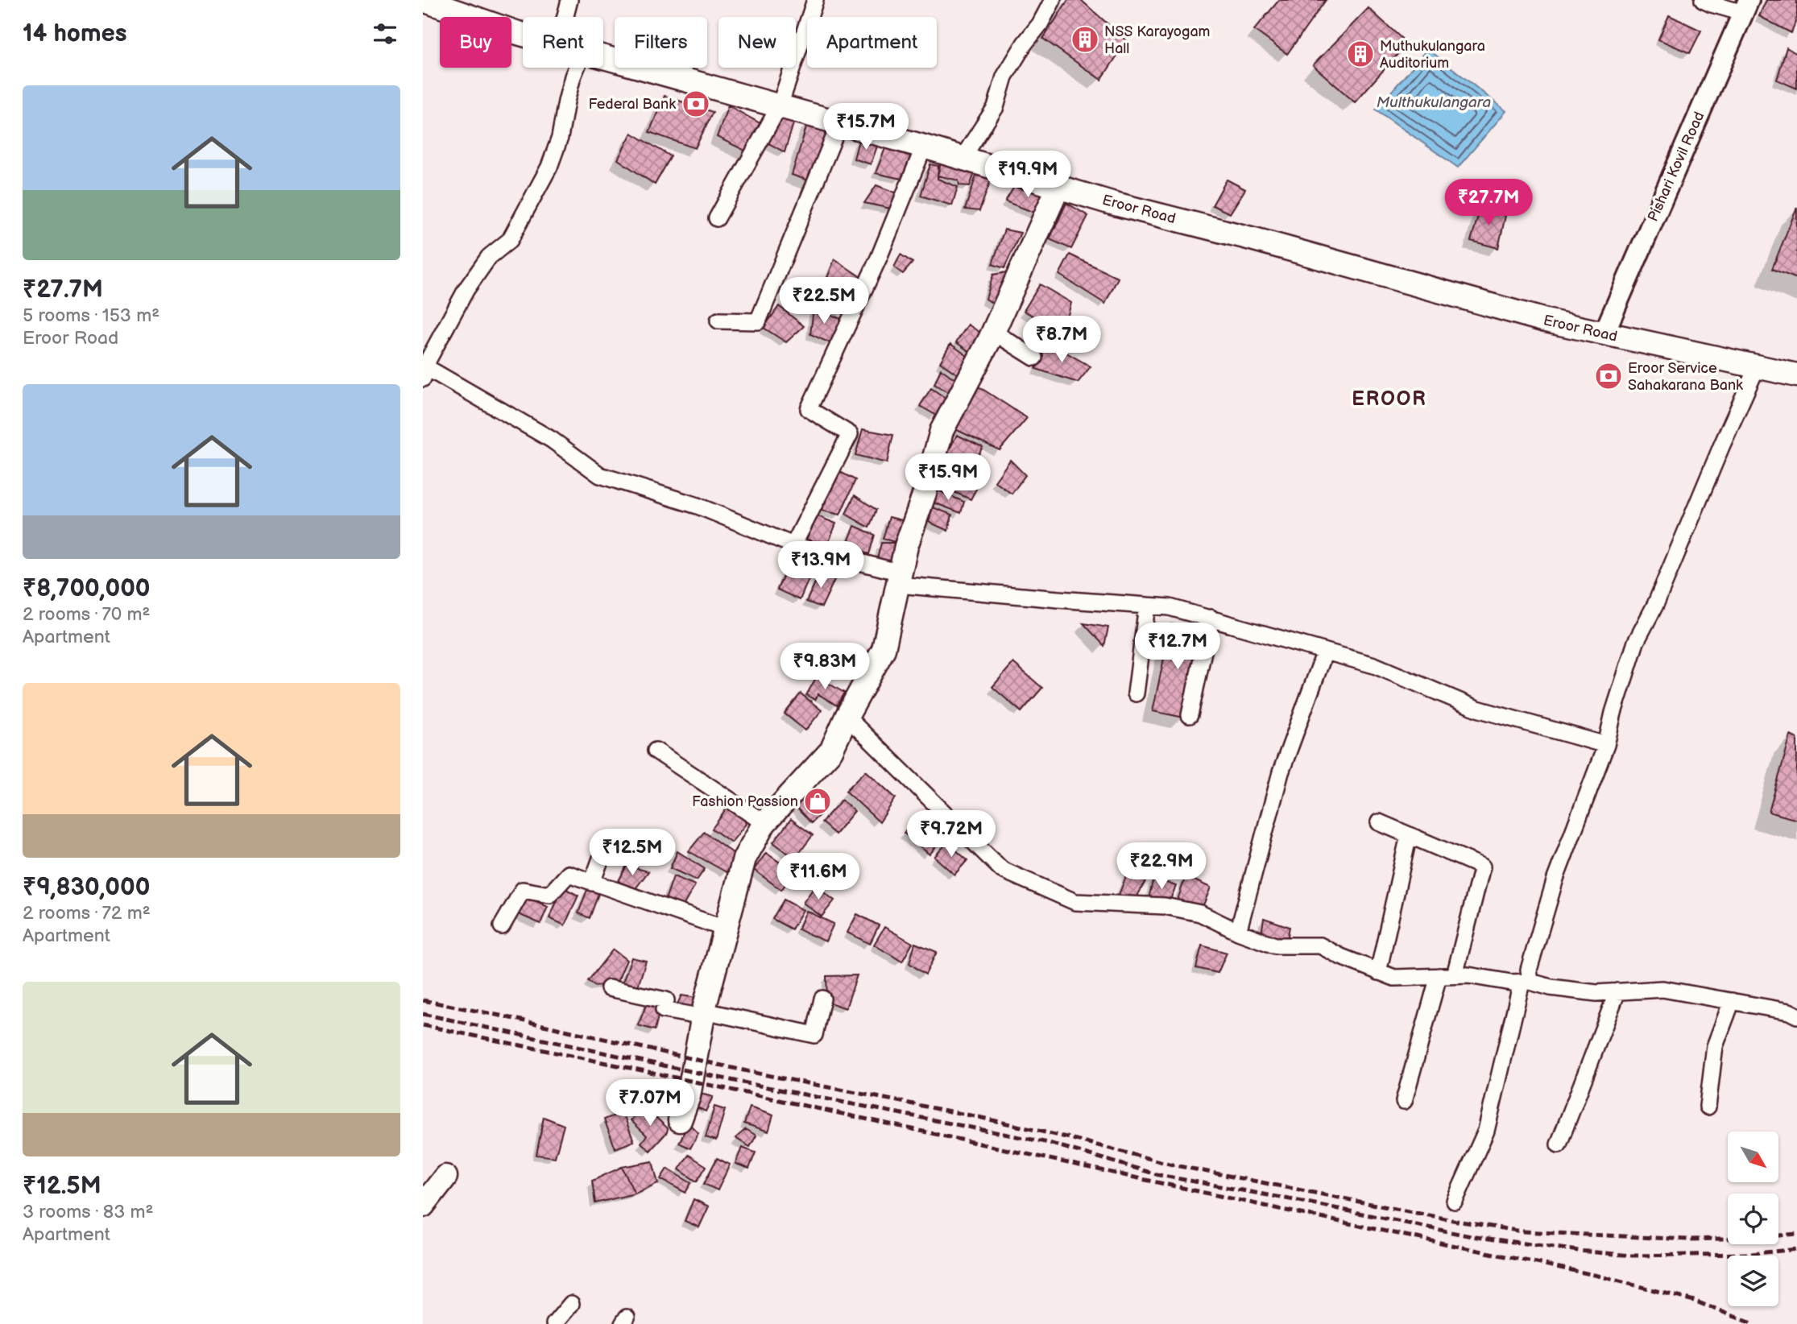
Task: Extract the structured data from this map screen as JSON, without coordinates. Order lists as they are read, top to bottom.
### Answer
{
  "streets": {
    "main road": ["Eroor Road"],
    "street": ["Pishari Kovil Road"]
  },
  "crossings": [
    ["Pishari Kovil Road", "Eroor Road"]
  ],
  "districts": ["EROOR"],
  "water": ["Multhukulangara"],
  "places": {
    "building": ["NSS Karayogam Hall", "Muthukulangara Auditorium"],
    "bank": ["Federal Bank", "Eroor Service Sahakarana Bank"],
    "shop": ["Fashion Passion"]
  },
  "north": "bottom right",
  "page": {
    "heading": "14 homes",
    "chip": [
      "Buy",
      "Rent",
      "Filters",
      "New",
      "Apartment"
    ],
    "list": [
      {
        "name": "₹27.7M",
        "note": "5 rooms · 153 m² · Eroor Road"
      },
      {
        "name": "₹8,700,000",
        "note": "2 rooms · 70 m² · Apartment"
      },
      {
        "name": "₹9,830,000",
        "note": "2 rooms · 72 m² · Apartment"
      },
      {
        "name": "₹12.5M",
        "note": "3 rooms · 83 m² · Apartment"
      }
    ],
    "price": [
      "₹15.7M",
      "₹19.9M",
      "₹27.7M",
      "₹22.5M",
      "₹8.7M",
      "₹15.9M",
      "₹13.9M",
      "₹12.7M",
      "₹9.83M",
      "₹9.72M",
      "₹12.5M",
      "₹22.9M",
      "₹11.6M",
      "₹7.07M"
    ]
  }
}
